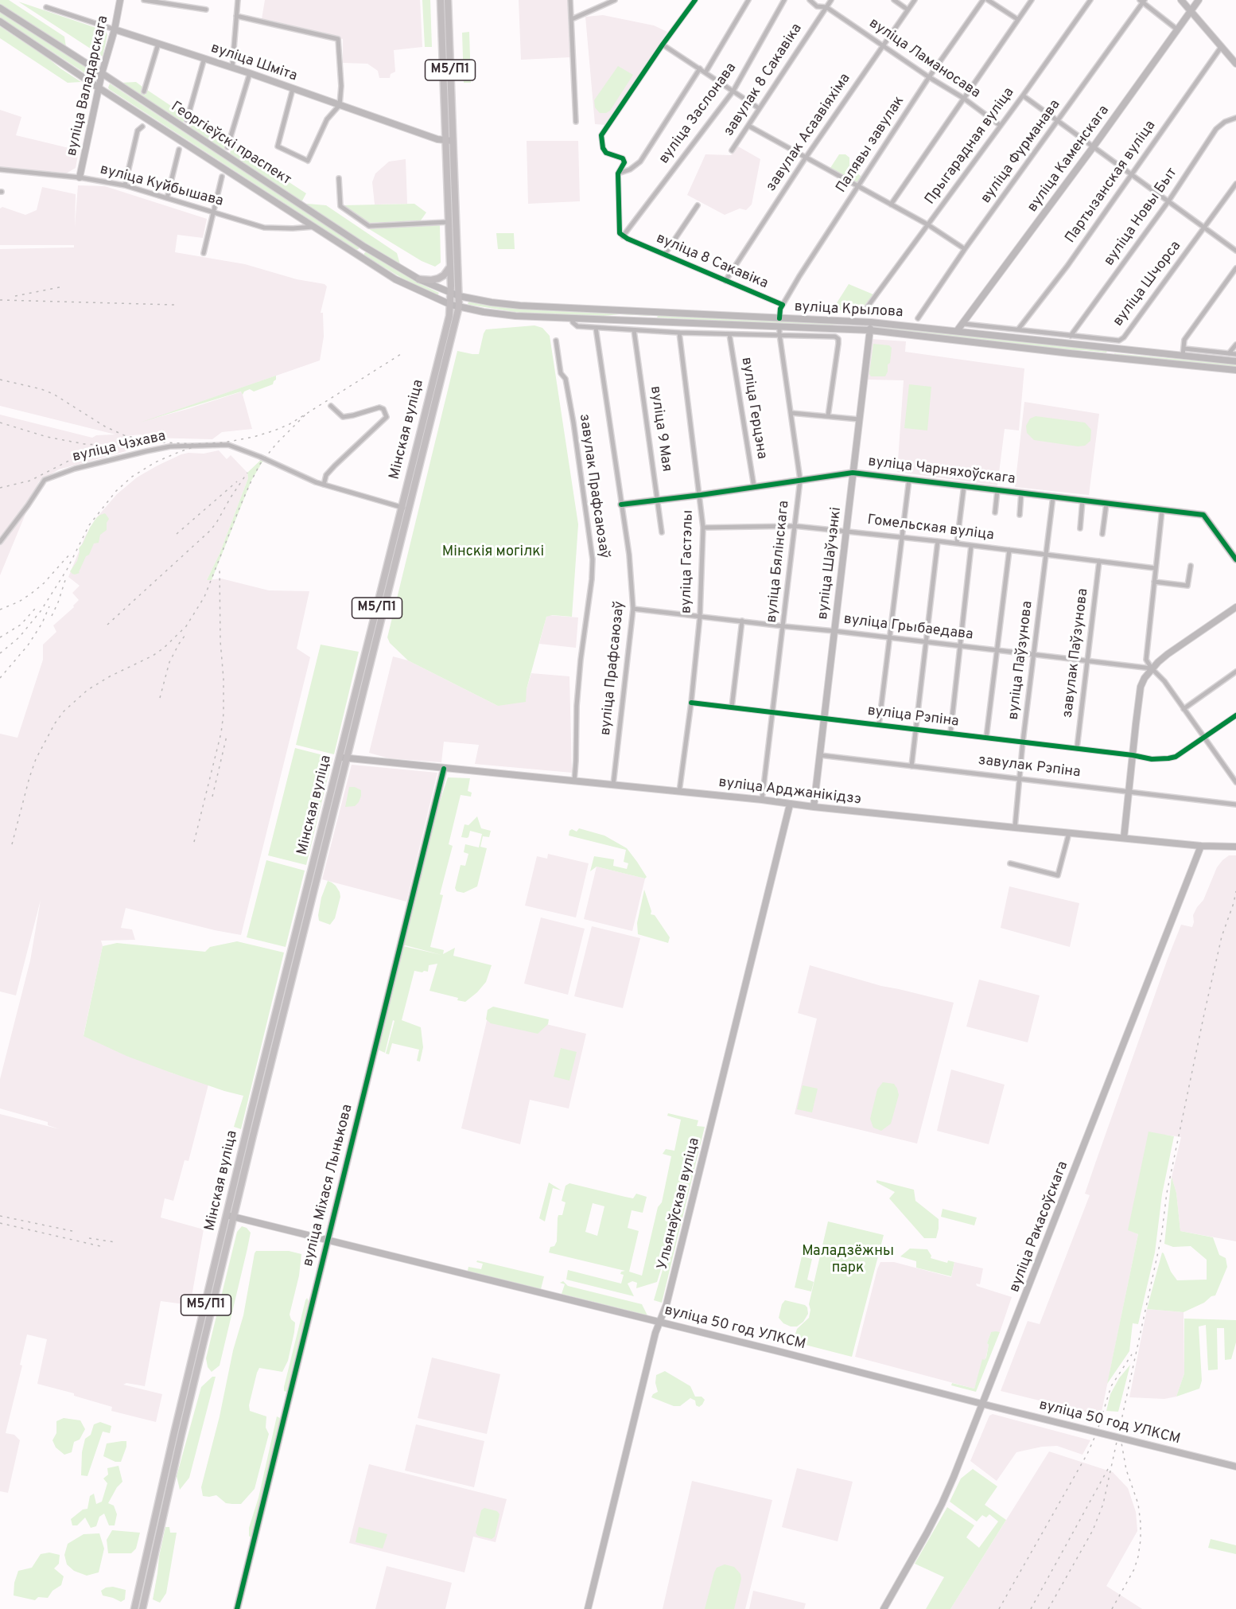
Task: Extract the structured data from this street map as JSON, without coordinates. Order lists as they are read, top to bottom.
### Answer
{
  "streets": {
    "main road": [
      "вуліца Шміта",
      "М5/П1",
      "вуліца Валадарскага",
      "Георгіеўскі праспект",
      "вуліца Каменскага",
      "вуліца Крылова",
      "Мінская вуліца",
      "вуліца Чарняхоўскага",
      "вуліца Шаўчэнкі",
      "вуліца Арджанікідзэ",
      "вуліца Міхася Лынькова",
      "Ульянаўская вуліца",
      "вуліца Ракасоўскага",
      "вуліца 50 год УЛКСМ"
    ],
    "street": [
      "вуліца Ламаносава",
      "завулак 8 Сакавіка",
      "вуліца Заслонава",
      "завулак Асаавіяхіма",
      "Палявы завулак",
      "Прыгарадная вуліца",
      "вуліца Фурманава",
      "Партызанская вуліца",
      "вуліца Куйбышава",
      "вуліца Новы Быт",
      "вуліца 8 Сакавіка",
      "вуліца Шчорса",
      "вуліца Герцэна",
      "вуліца 9 Мая",
      "вуліца Чэхава",
      "завулак Прафсаюзаў",
      "Гомельская вуліца",
      "вуліца Гастэлы",
      "вуліца Бялінскага",
      "вуліца Грыбаедава",
      "завулак Паўзунова",
      "вуліца Паўзунова",
      "вуліца Прафсаюзаў",
      "вуліца Рэпіна",
      "завулак Рэпіна"
    ]
  },
  "crossings": [
    ["вуліца Ламаносава", "завулак 8 Сакавіка"],
    ["вуліца Ламаносава", "завулак Асаавіяхіма"],
    ["вуліца Ламаносава", "Палявы завулак"],
    ["вуліца Ламаносава", "Прыгарадная вуліца"],
    ["вуліца Шміта", "вуліца Валадарскага"],
    ["вуліца Шміта", "Мінская вуліца"],
    ["вуліца Валадарскага", "Георгіеўскі праспект"],
    ["вуліца Валадарскага", "вуліца Куйбышава"],
    ["вуліца Заслонава", "вуліца 8 Сакавіка"],
    ["завулак Асаавіяхіма", "вуліца 8 Сакавіка"],
    ["Георгіеўскі праспект", "вуліца Куйбышава"],
    ["Георгіеўскі праспект", "вуліца Крылова"],
    ["Георгіеўскі праспект", "Мінская вуліца"],
    ["Палявы завулак", "вуліца 8 Сакавіка"],
    ["вуліца Каменскага", "вуліца Шчорса"],
    ["вуліца Каменскага", "вуліца Крылова"],
    ["Партызанская вуліца", "вуліца Шчорса"],
    ["вуліца Новы Быт", "вуліца Шчорса"],
    ["вуліца Крылова", "Мінская вуліца"],
    ["вуліца Крылова", "вуліца Бялінскага"],
    ["вуліца Крылова", "вуліца Шаўчэнкі"],
    ["вуліца Герцэна", "вуліца Чарняхоўскага"],
    ["вуліца 9 Мая", "вуліца Чарняхоўскага"],
    ["Мінская вуліца", "вуліца Чэхава"],
    ["Мінская вуліца", "вуліца Арджанікідзэ"],
    ["Мінская вуліца", "вуліца 50 год УЛКСМ"],
    ["вуліца Чарняхоўскага", "вуліца Гастэлы"],
    ["вуліца Чарняхоўскага", "вуліца Бялінскага"],
    ["вуліца Чарняхоўскага", "вуліца Шаўчэнкі"],
    ["вуліца Чарняхоўскага", "вуліца Паўзунова"],
    ["вуліца Чарняхоўскага", "вуліца Прафсаюзаў"],
    ["завулак Прафсаюзаў", "вуліца Арджанікідзэ"],
    ["Гомельская вуліца", "вуліца Гастэлы"],
    ["Гомельская вуліца", "вуліца Бялінскага"],
    ["Гомельская вуліца", "вуліца Шаўчэнкі"],
    ["Гомельская вуліца", "завулак Паўзунова"],
    ["Гомельская вуліца", "вуліца Паўзунова"],
    ["вуліца Гастэлы", "вуліца Грыбаедава"],
    ["вуліца Гастэлы", "вуліца Рэпіна"],
    ["вуліца Гастэлы", "вуліца Арджанікідзэ"],
    ["вуліца Бялінскага", "вуліца Грыбаедава"],
    ["вуліца Бялінскага", "вуліца Рэпіна"],
    ["вуліца Бялінскага", "вуліца Арджанікідзэ"],
    ["вуліца Шаўчэнкі", "вуліца Грыбаедава"],
    ["вуліца Шаўчэнкі", "вуліца Рэпіна"],
    ["вуліца Шаўчэнкі", "завулак Рэпіна"],
    ["вуліца Шаўчэнкі", "вуліца Арджанікідзэ"],
    ["вуліца Грыбаедава", "завулак Паўзунова"],
    ["вуліца Грыбаедава", "вуліца Паўзунова"],
    ["вуліца Грыбаедава", "вуліца Прафсаюзаў"],
    ["завулак Паўзунова", "вуліца Рэпіна"],
    ["вуліца Паўзунова", "вуліца Рэпіна"],
    ["вуліца Паўзунова", "завулак Рэпіна"],
    ["вуліца Паўзунова", "вуліца Арджанікідзэ"],
    ["вуліца Прафсаюзаў", "вуліца Арджанікідзэ"],
    ["вуліца Арджанікідзэ", "вуліца Міхася Лынькова"],
    ["вуліца Арджанікідзэ", "Ульянаўская вуліца"],
    ["вуліца Арджанікідзэ", "вуліца Ракасоўскага"],
    ["вуліца Міхася Лынькова", "вуліца 50 год УЛКСМ"],
    ["Ульянаўская вуліца", "вуліца 50 год УЛКСМ"],
    ["вуліца Ракасоўскага", "вуліца 50 год УЛКСМ"]
  ],
  "parks": ["Мінскія могілкі", "Маладзёжны парк"]
}
